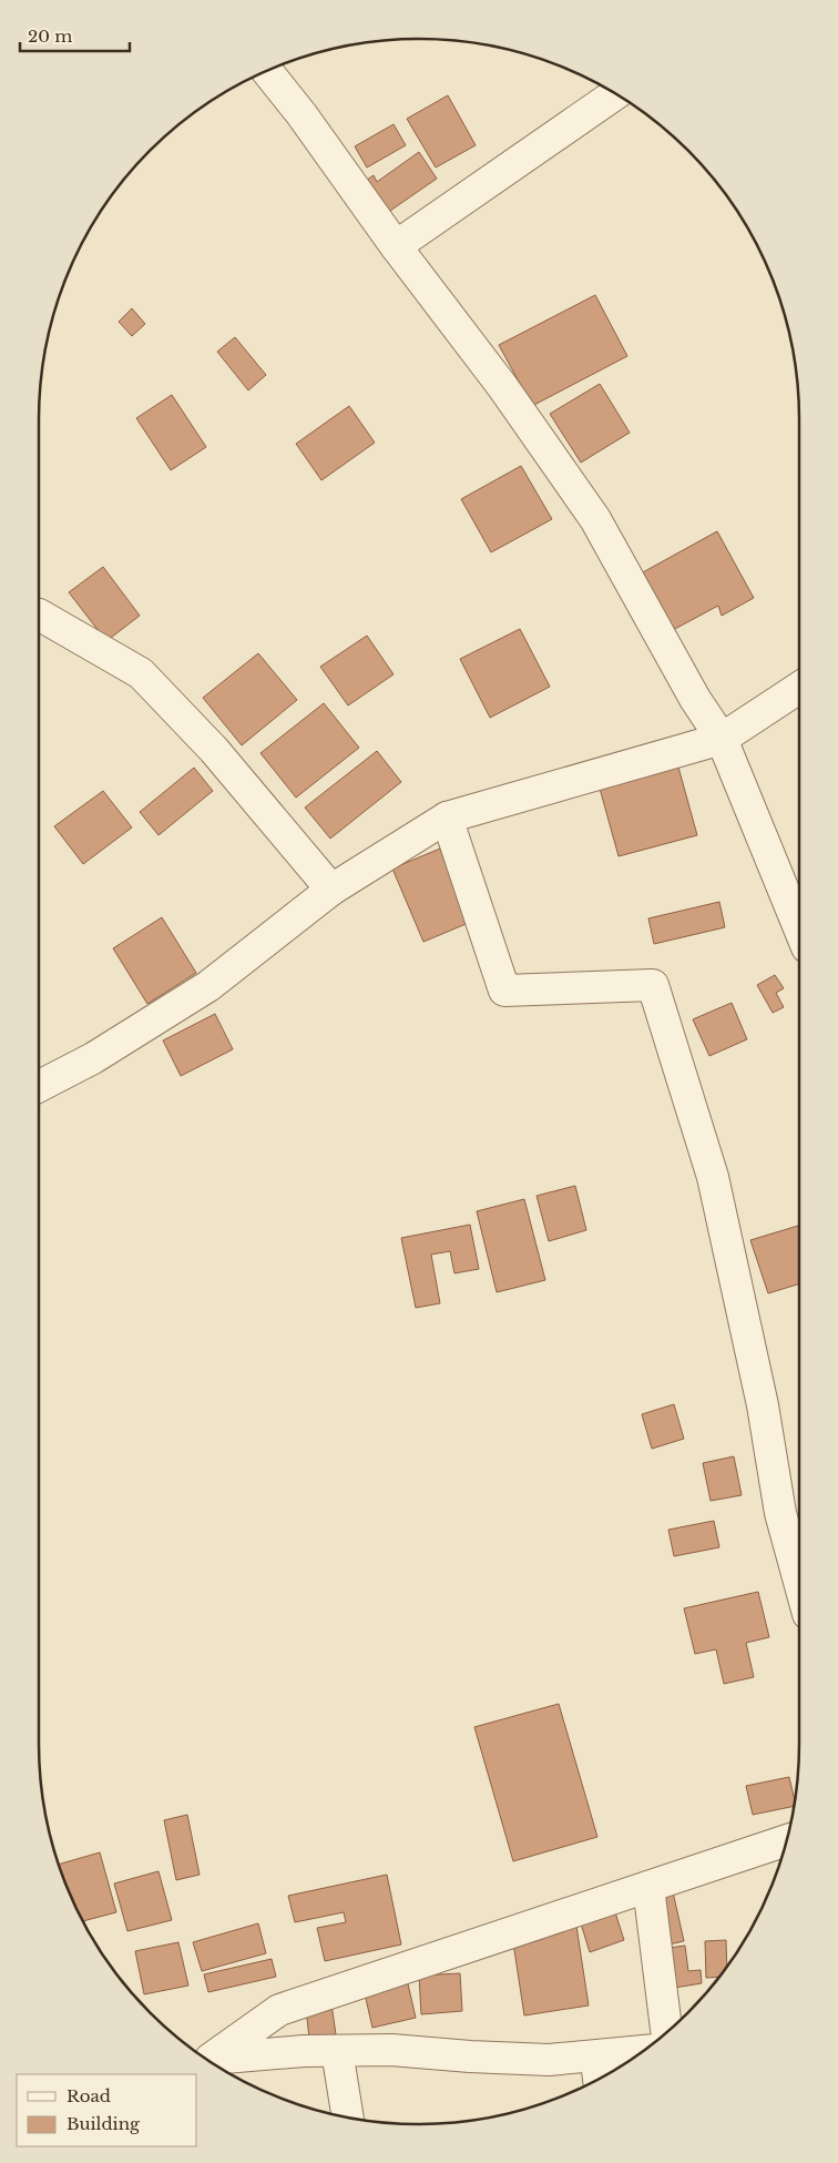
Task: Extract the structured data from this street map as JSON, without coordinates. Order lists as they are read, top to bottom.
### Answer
{
  "legend": ["Road", "Building"],
  "scale_bar": "20 m"
}
